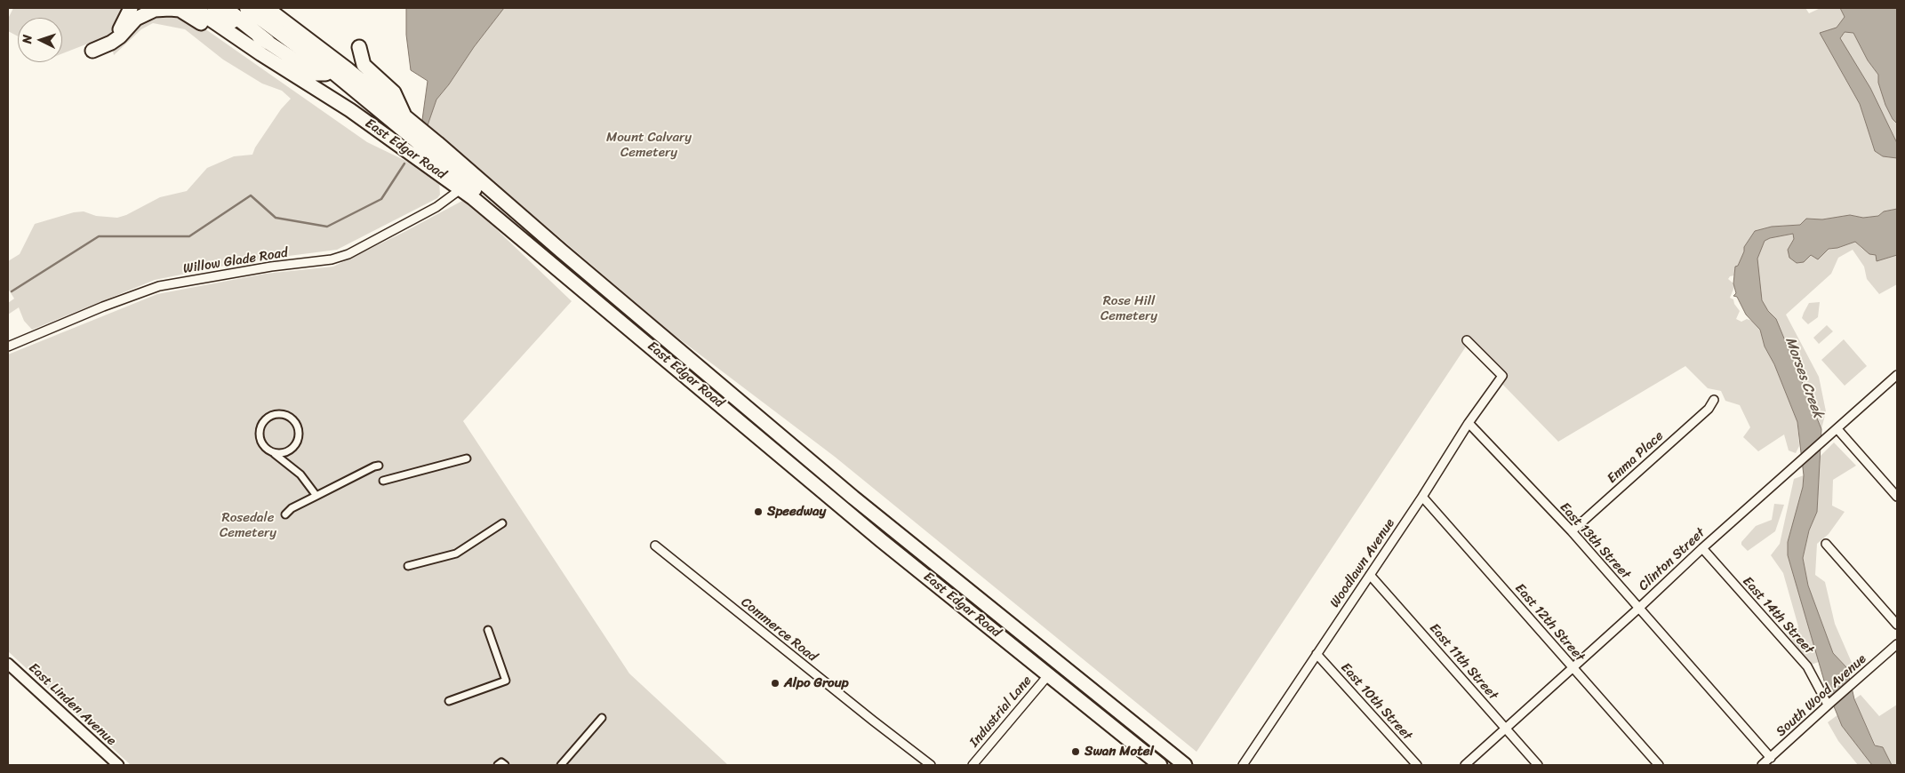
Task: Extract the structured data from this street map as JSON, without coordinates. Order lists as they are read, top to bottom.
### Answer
{
  "streets": {
    "highway": ["East Edgar Road"],
    "street": [
      "Willow Glade Road",
      "Emma Place",
      "East 13th Street",
      "Clinton Street",
      "Woodlawn Avenue",
      "East 14th Street",
      "East 12th Street",
      "Commerce Road",
      "East 11th Street",
      "South Wood Avenue",
      "East 10th Street",
      "East Linden Avenue",
      "Industrial Lane"
    ]
  },
  "crossings": [
    ["East Edgar Road", "Willow Glade Road"],
    ["East Edgar Road", "Industrial Lane"],
    ["Emma Place", "East 13th Street"],
    ["East 13th Street", "Clinton Street"],
    ["East 13th Street", "Woodlawn Avenue"],
    ["East 13th Street", "South Wood Avenue"],
    ["Clinton Street", "East 14th Street"],
    ["Clinton Street", "East 12th Street"],
    ["Clinton Street", "East 11th Street"],
    ["Woodlawn Avenue", "East 12th Street"],
    ["Woodlawn Avenue", "East 11th Street"],
    ["Woodlawn Avenue", "East 10th Street"],
    ["East 14th Street", "South Wood Avenue"]
  ],
  "water": ["Morses Creek"],
  "parks": ["Mount Calvary Cemetery", "Rose Hill Cemetery", "Rosedale Cemetery"],
  "places": ["Speedway", "Alpo Group", "Swan Motel"],
  "north": "left"
}
